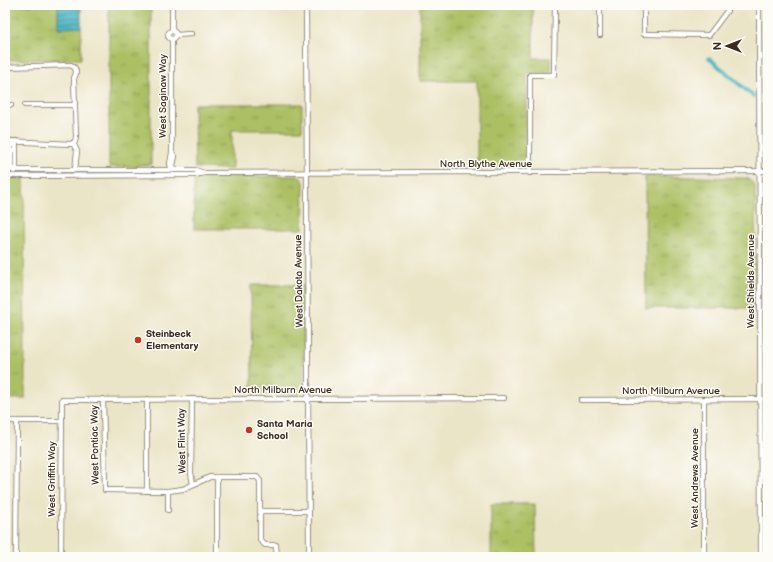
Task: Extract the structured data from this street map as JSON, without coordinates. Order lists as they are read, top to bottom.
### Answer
{
  "streets": {
    "street": [
      "West Saginaw Way",
      "North Blythe Avenue",
      "West Dakota Avenue",
      "West Shields Avenue",
      "North Milburn Avenue",
      "West Flint Way",
      "West Pontiac Way",
      "West Andrews Avenue",
      "West Griffith Way"
    ]
  },
  "crossings": [
    ["West Saginaw Way", "North Blythe Avenue"],
    ["North Blythe Avenue", "West Dakota Avenue"],
    ["North Blythe Avenue", "West Shields Avenue"],
    ["West Dakota Avenue", "North Milburn Avenue"],
    ["West Shields Avenue", "North Milburn Avenue"],
    ["North Milburn Avenue", "West Flint Way"],
    ["North Milburn Avenue", "West Pontiac Way"],
    ["North Milburn Avenue", "West Andrews Avenue"],
    ["North Milburn Avenue", "West Griffith Way"]
  ],
  "places": ["Steinbeck Elementary", "Santa Maria School"],
  "north": "left"
}
